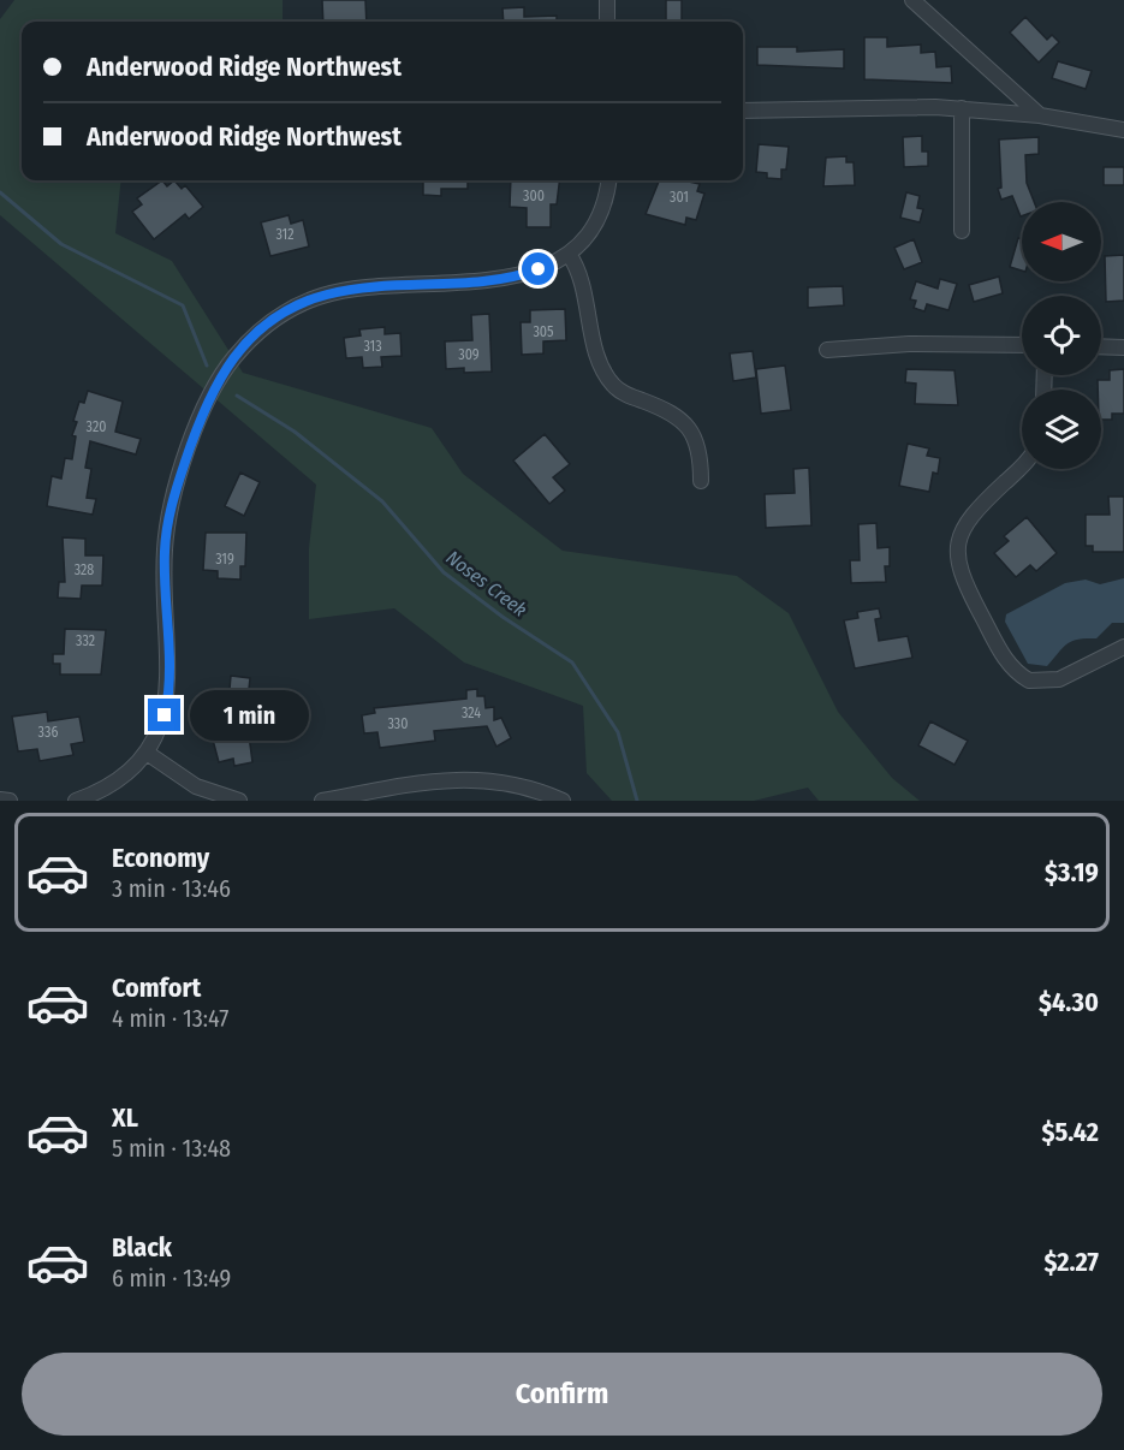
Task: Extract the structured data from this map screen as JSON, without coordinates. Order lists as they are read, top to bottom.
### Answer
{
  "water": ["Noses Creek"],
  "house_numbers": [
    "300",
    "301",
    "312",
    "305",
    "313",
    "309",
    "320",
    "319",
    "328",
    "332",
    "324",
    "330",
    "336"
  ],
  "north": "left",
  "page": {
    "banner": ["Anderwood Ridge Northwest", "Anderwood Ridge Northwest"],
    "bubble": "1 min",
    "list": [
      {
        "name": "Economy",
        "note": "3 min · 13:46",
        "value": "$3.19"
      },
      {
        "name": "Comfort",
        "note": "4 min · 13:47",
        "value": "$4.30"
      },
      {
        "name": "XL",
        "note": "5 min · 13:48",
        "value": "$5.42"
      },
      {
        "name": "Black",
        "note": "6 min · 13:49",
        "value": "$2.27"
      }
    ],
    "buttons": "Confirm"
  }
}
